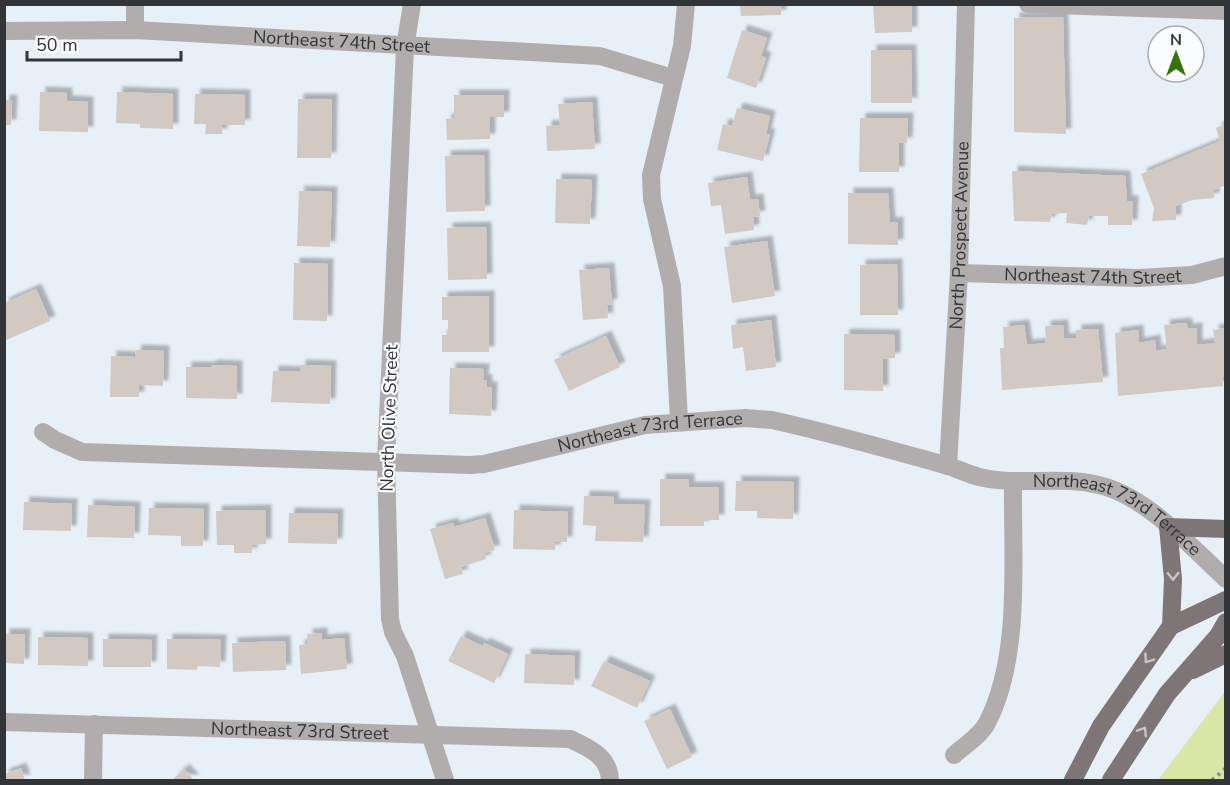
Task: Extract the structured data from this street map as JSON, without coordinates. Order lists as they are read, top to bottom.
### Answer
{
  "streets": {
    "street": [
      "Northeast 74th Street",
      "North Prospect Avenue",
      "North Olive Street",
      "Northeast 73rd Terrace",
      "Northeast 73rd Street"
    ]
  },
  "crossings": [
    ["Northeast 74th Street", "North Prospect Avenue"],
    ["Northeast 74th Street", "North Olive Street"],
    ["North Prospect Avenue", "Northeast 73rd Terrace"],
    ["North Olive Street", "Northeast 73rd Terrace"],
    ["North Olive Street", "Northeast 73rd Street"]
  ],
  "scale_bar": "50 m",
  "north": "top"
}
